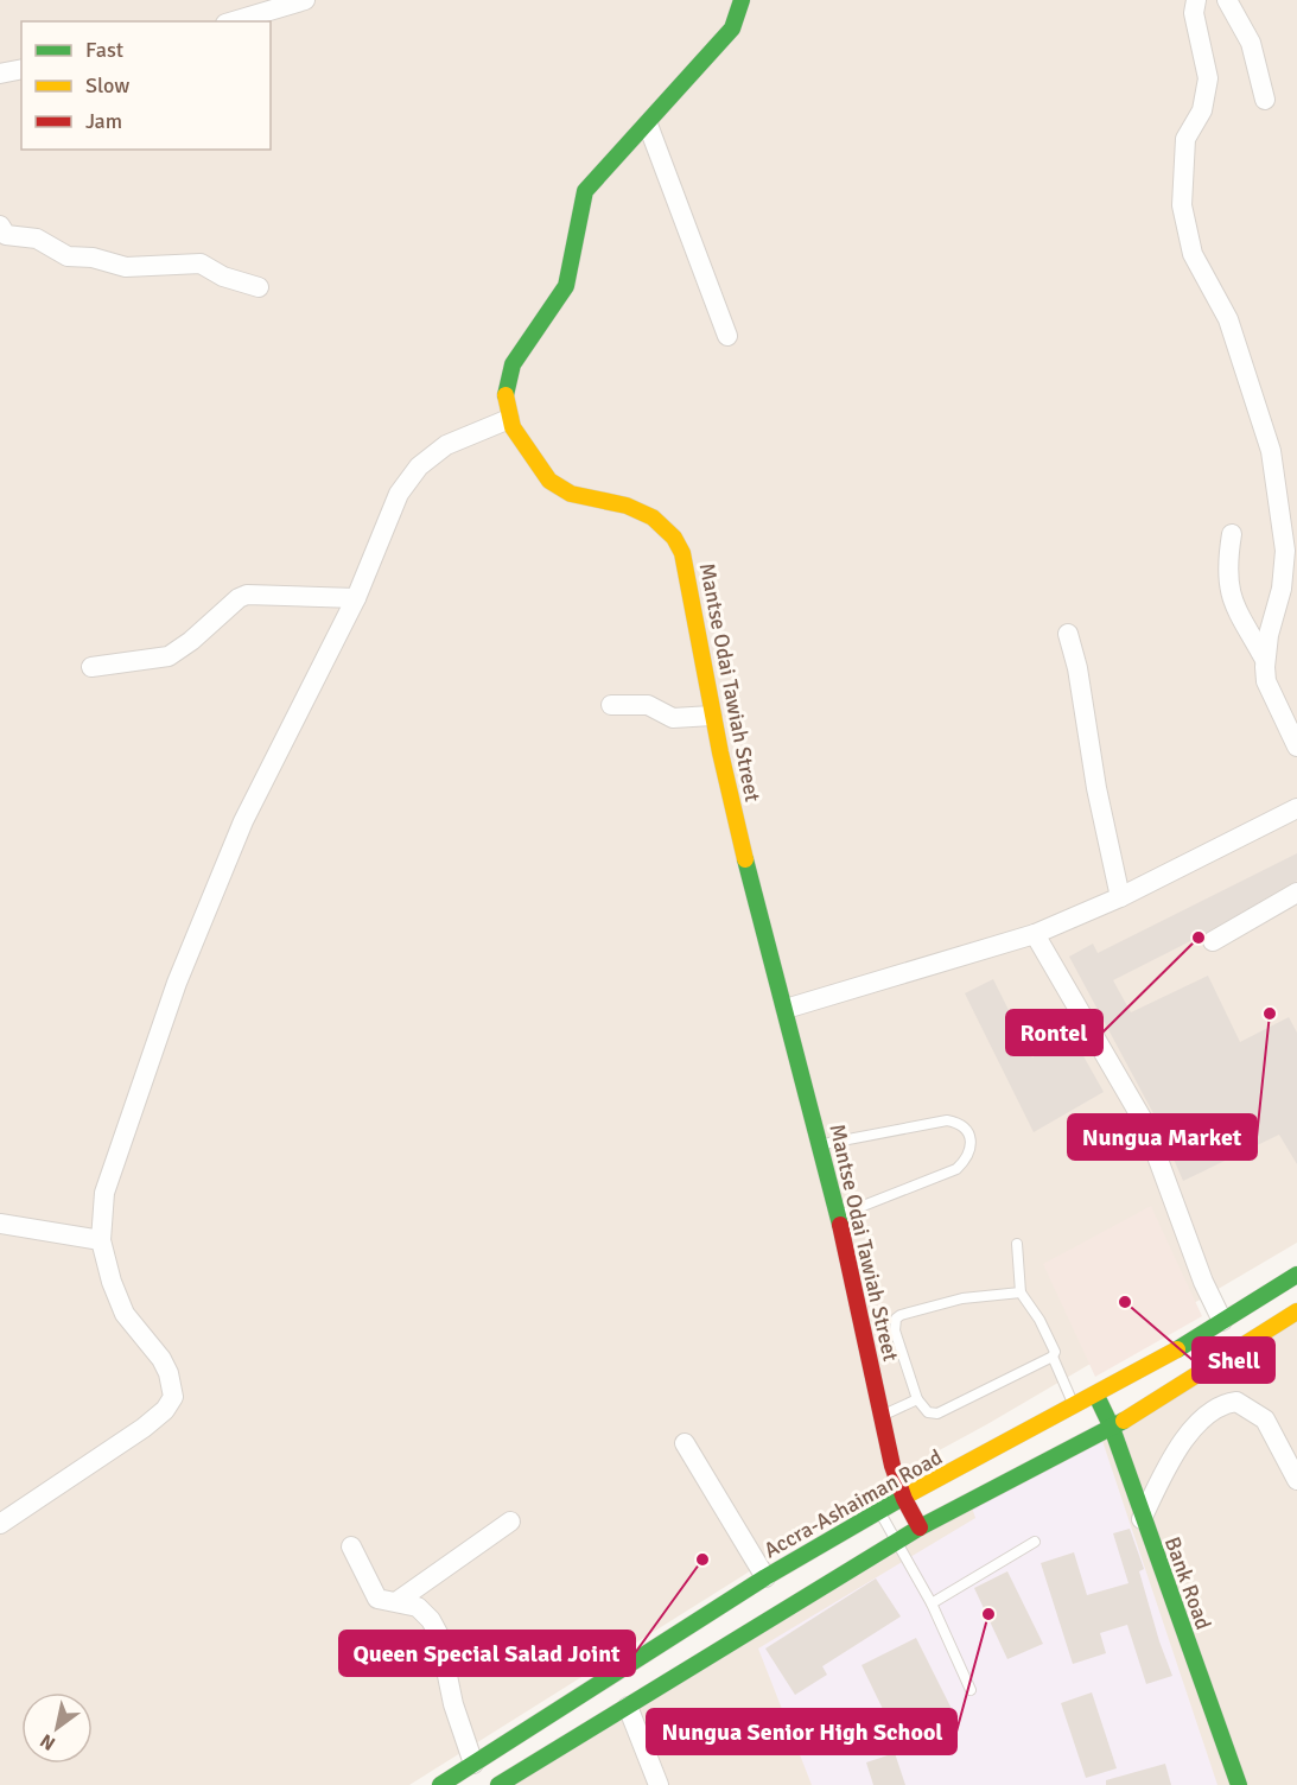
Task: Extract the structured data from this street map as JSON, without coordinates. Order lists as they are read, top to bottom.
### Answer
{
  "streets": {
    "street": ["Mantse Odai Tawiah Street", "Accra-Ashaiman Road", "Bank Road"]
  },
  "crossings": [
    ["Mantse Odai Tawiah Street", "Accra-Ashaiman Road"],
    ["Accra-Ashaiman Road", "Bank Road"]
  ],
  "places": [
    "Rontel",
    "Nungua Market",
    "Shell",
    "Queen Special Salad Joint",
    "Nungua Senior High School"
  ],
  "legend": ["Fast", "Slow", "Jam"],
  "north": "bottom left"
}
